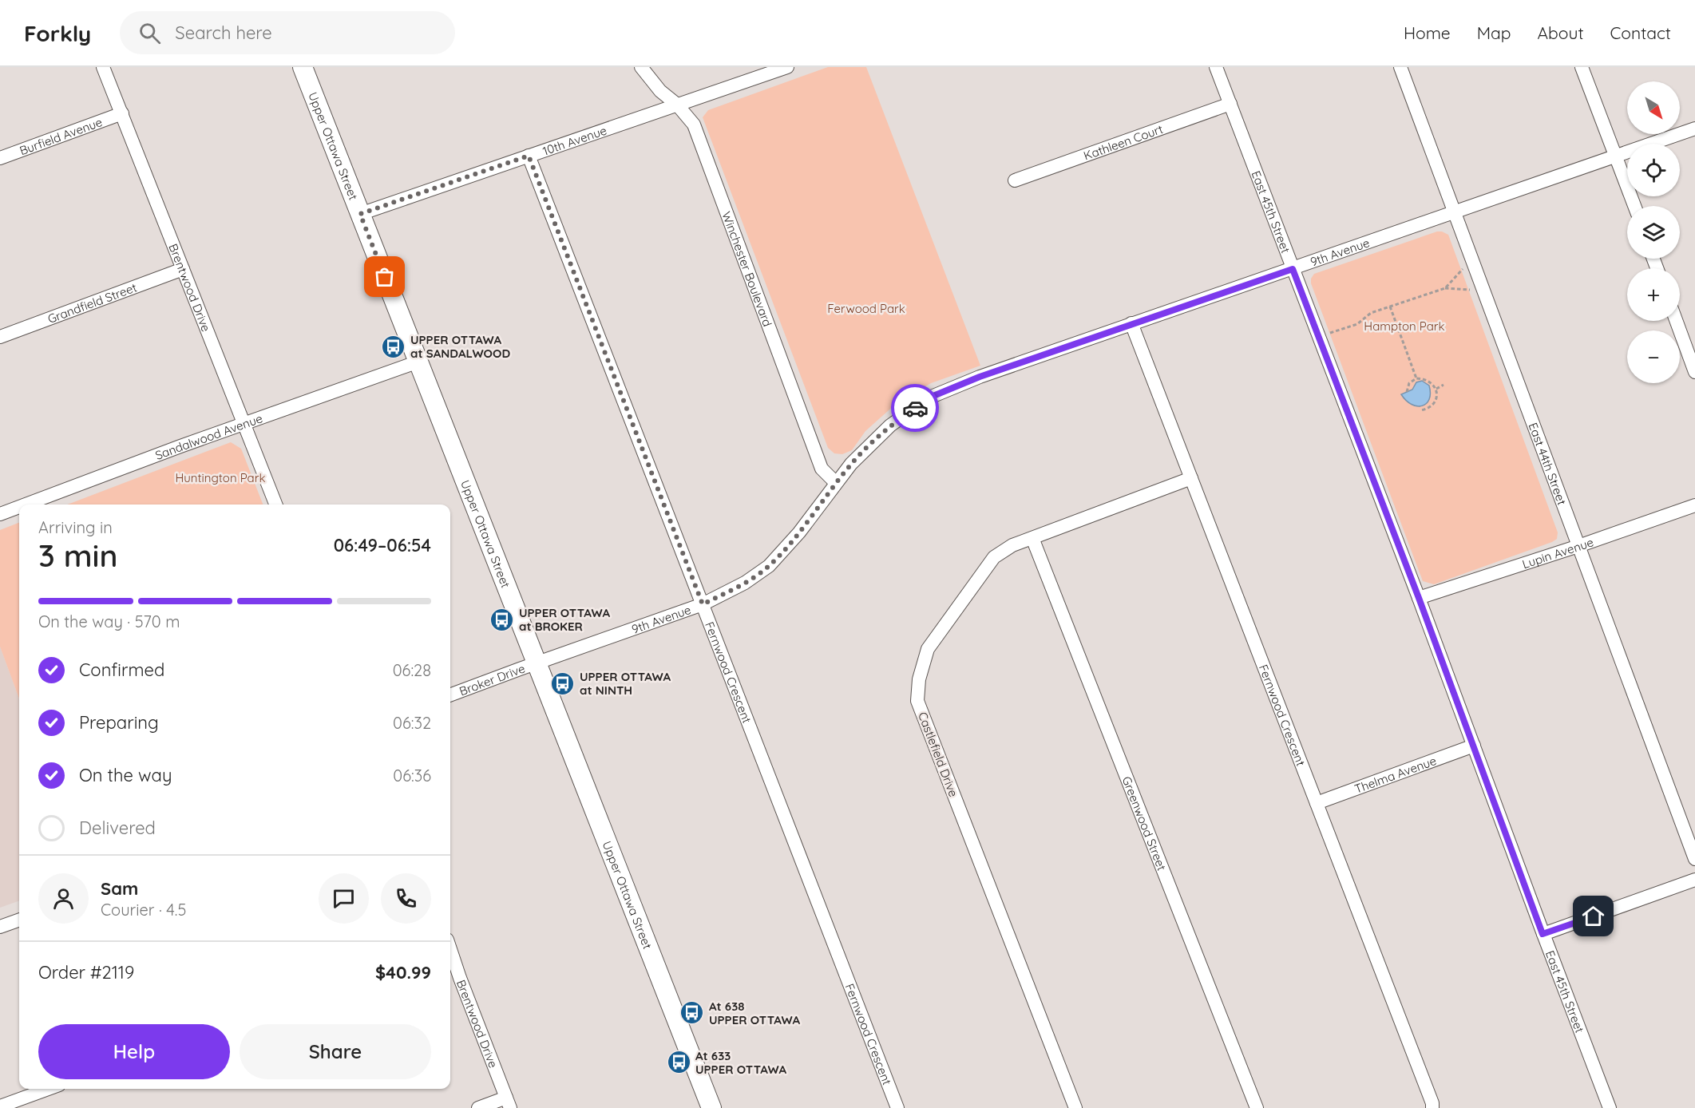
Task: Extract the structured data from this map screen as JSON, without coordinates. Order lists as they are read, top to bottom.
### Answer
{
  "streets": {
    "main road": ["Upper Ottawa Street"],
    "street": [
      "Burfield Avenue",
      "10th Avenue",
      "Kathleen Court",
      "East 45th Street",
      "9th Avenue",
      "Winchester Boulevard",
      "Brentwood Drive",
      "Grandfield Street",
      "Sandalwood Avenue",
      "East 44th Street",
      "Lupin Avenue",
      "Fernwood Crescent",
      "Broker Drive",
      "Castlefield Drive",
      "Thelma Avenue",
      "Greenwood Street"
    ]
  },
  "crossings": [
    ["Burfield Avenue", "Brentwood Drive"],
    ["10th Avenue", "Upper Ottawa Street"],
    ["10th Avenue", "Winchester Boulevard"],
    ["10th Avenue", "Fernwood Crescent"],
    ["Kathleen Court", "East 45th Street"],
    ["Upper Ottawa Street", "9th Avenue"],
    ["Upper Ottawa Street", "Sandalwood Avenue"],
    ["Upper Ottawa Street", "Broker Drive"],
    ["East 45th Street", "9th Avenue"],
    ["East 45th Street", "Lupin Avenue"],
    ["East 45th Street", "Thelma Avenue"],
    ["9th Avenue", "Winchester Boulevard"],
    ["9th Avenue", "East 44th Street"],
    ["9th Avenue", "Fernwood Crescent"],
    ["9th Avenue", "Broker Drive"],
    ["Brentwood Drive", "Grandfield Street"],
    ["Brentwood Drive", "Sandalwood Avenue"],
    ["East 44th Street", "Lupin Avenue"],
    ["Fernwood Crescent", "Castlefield Drive"],
    ["Fernwood Crescent", "Thelma Avenue"],
    ["Castlefield Drive", "Greenwood Street"]
  ],
  "parks": ["Ferwood Park", "Hampton Park", "Huntington Park"],
  "places": {
    "bus stop": [
      "UPPER OTTAWA at SANDALWOOD",
      "UPPER OTTAWA at BROKER",
      "UPPER OTTAWA at NINTH",
      "At 638 UPPER OTTAWA",
      "At 633 UPPER OTTAWA"
    ]
  },
  "north": "bottom right",
  "page": {
    "header": "Forkly",
    "search": "Search here",
    "nav": [
      "Home",
      "Map",
      "About",
      "Contact"
    ],
    "map_buttons": ["+", "−"],
    "heading": ["3 min", "Arriving in", "06:49–06:54"],
    "panel": [
      "Sam",
      "Courier · 4.5",
      "Order #2119",
      "$40.99"
    ],
    "bar": "On the way · 570 m",
    "list": [
      ["Confirmed", "06:28"],
      ["Preparing", "06:32"],
      ["On the way", "06:36"],
      "Delivered"
    ],
    "buttons": ["Help", "Share"]
  }
}
